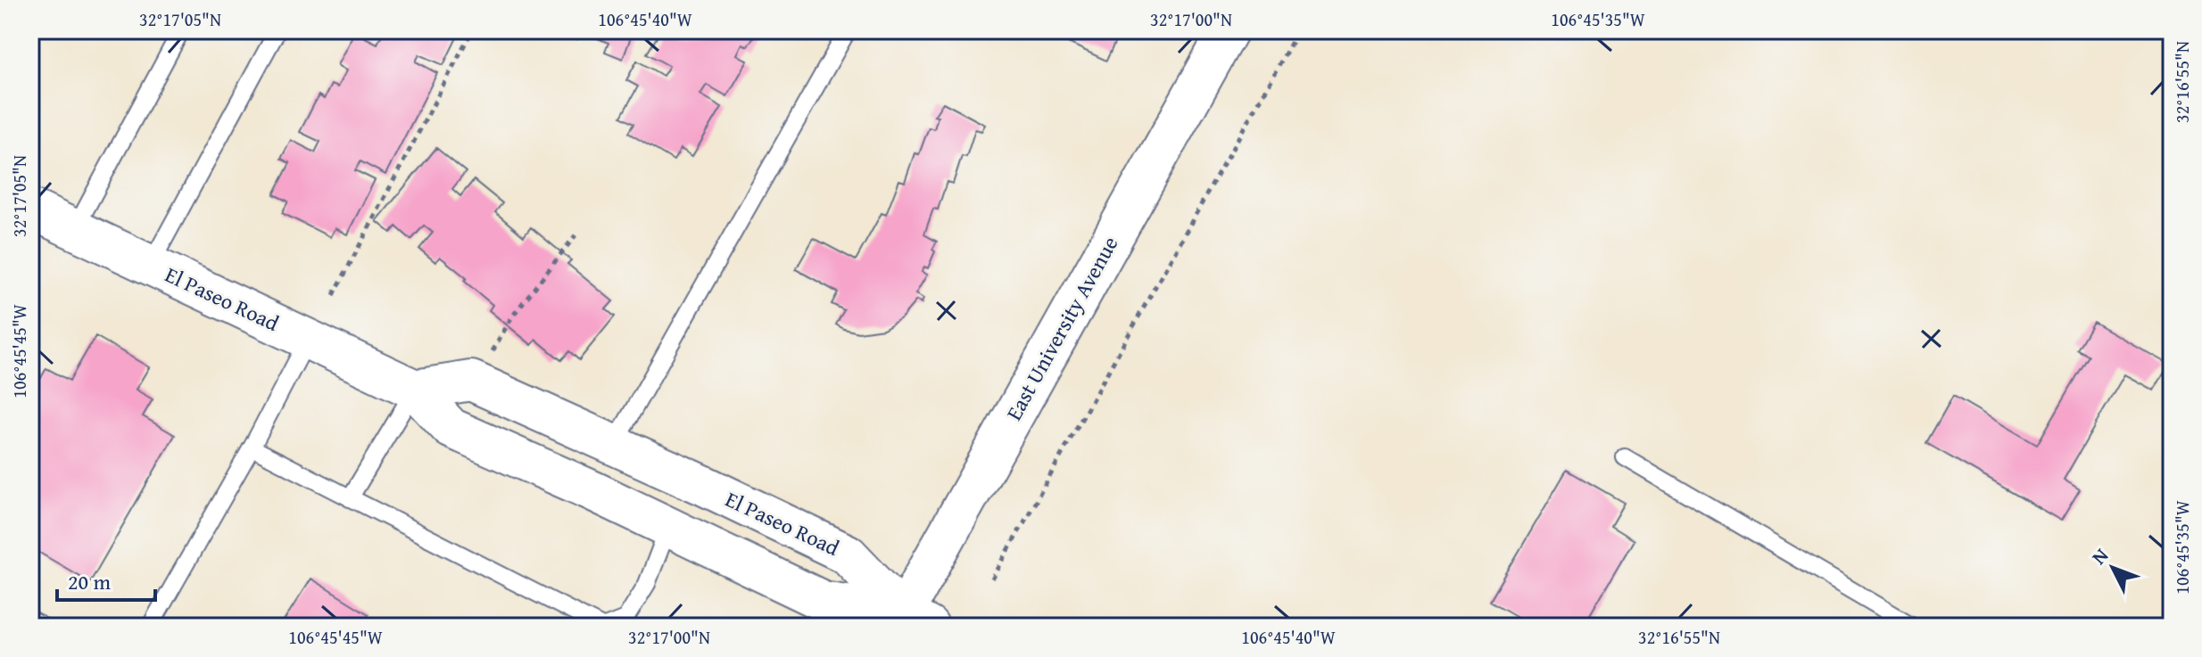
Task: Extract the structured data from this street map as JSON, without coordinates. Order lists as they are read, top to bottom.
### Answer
{
  "streets": {
    "main road": ["El Paseo Road", "East University Avenue"]
  },
  "crossings": [
    ["El Paseo Road", "East University Avenue"]
  ],
  "scale_bar": "20 m",
  "north": "top left",
  "coordinates": [
    "32°17'05\"N",
    "106°45'40\"W",
    "32°17'00\"N",
    "106°45'35\"W",
    "32°16'55\"N",
    "106°45'45\"W"
  ]
}
